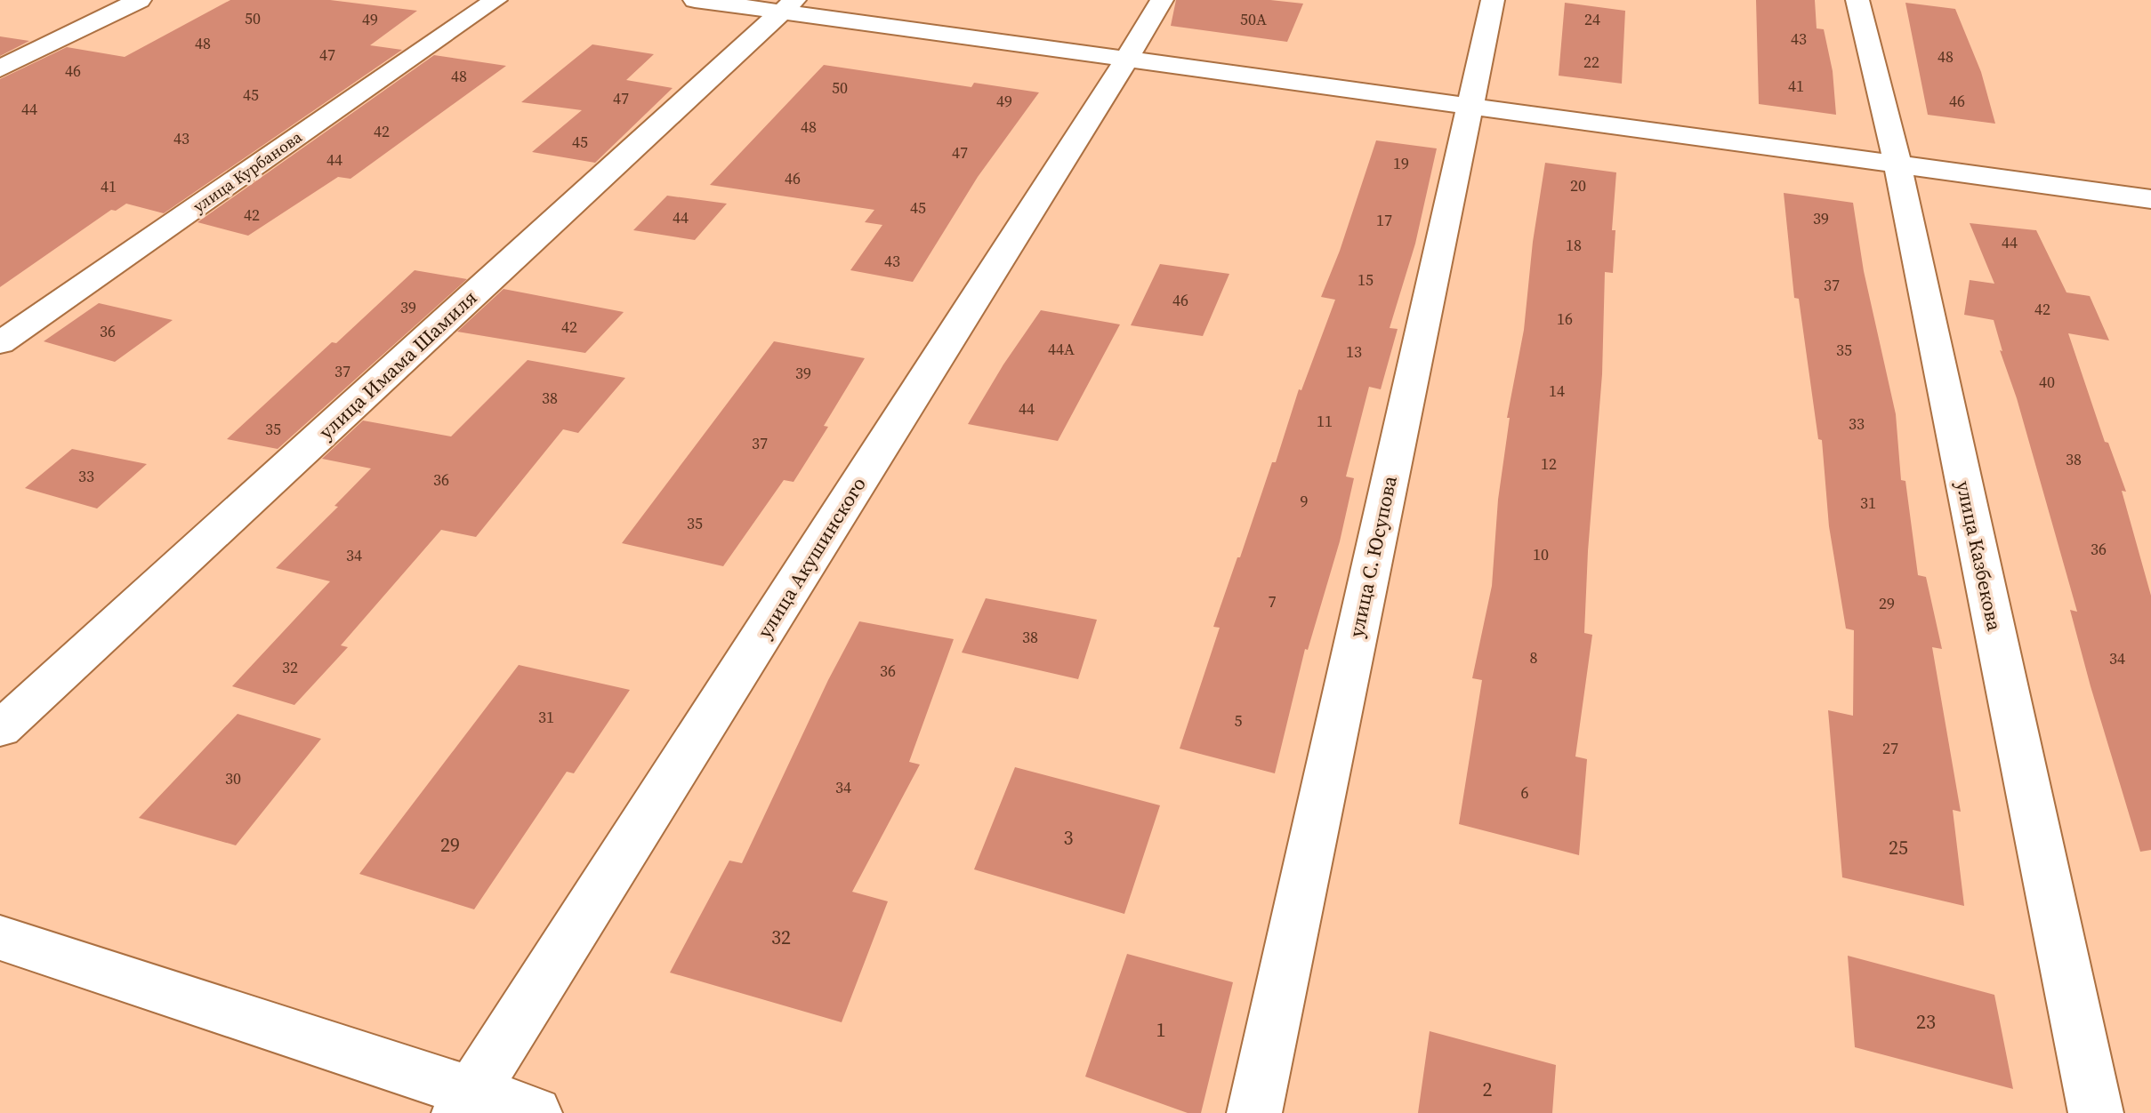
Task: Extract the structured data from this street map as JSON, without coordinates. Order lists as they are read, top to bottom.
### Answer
{
  "streets": {
    "street": [
      "улица Курбанова",
      "улица Имама Шамиля",
      "улица Казбекова",
      "улица С. Юсупова",
      "улица Акушинского"
    ]
  },
  "house_numbers": [
    "50",
    "49",
    "50А",
    "24",
    "43",
    "48",
    "47",
    "48",
    "22",
    "46",
    "48",
    "41",
    "50",
    "45",
    "47",
    "49",
    "46",
    "44",
    "48",
    "42",
    "43",
    "45",
    "47",
    "44",
    "19",
    "46",
    "20",
    "41",
    "45",
    "42",
    "44",
    "39",
    "17",
    "44",
    "18",
    "43",
    "15",
    "37",
    "46",
    "39",
    "42",
    "16",
    "42",
    "36",
    "44А",
    "35",
    "13",
    "37",
    "39",
    "40",
    "14",
    "38",
    "44",
    "11",
    "33",
    "35",
    "37",
    "38",
    "12",
    "33",
    "36",
    "9",
    "31",
    "35",
    "36",
    "10",
    "34",
    "7",
    "29",
    "38",
    "8",
    "34",
    "32",
    "36",
    "31",
    "5",
    "27",
    "30",
    "34",
    "6",
    "3",
    "29",
    "25",
    "32",
    "23",
    "1",
    "2"
  ]
}
